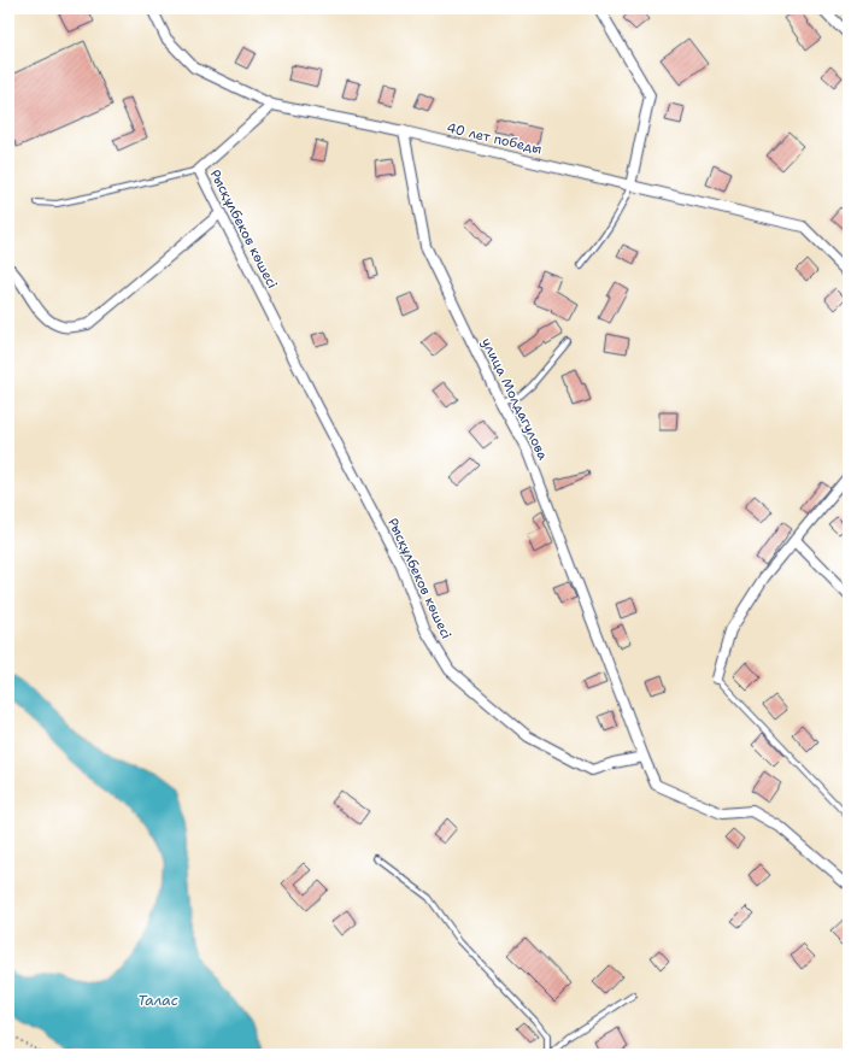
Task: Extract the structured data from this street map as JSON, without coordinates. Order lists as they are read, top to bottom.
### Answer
{
  "streets": {
    "street": ["40 лет победы", "Рысқұлбеков көшесі", "улица Молдагулова"]
  },
  "crossings": [
    ["40 лет победы", "улица Молдагулова"],
    ["Рысқұлбеков көшесі", "улица Молдагулова"]
  ],
  "water": ["Талас"]
}
